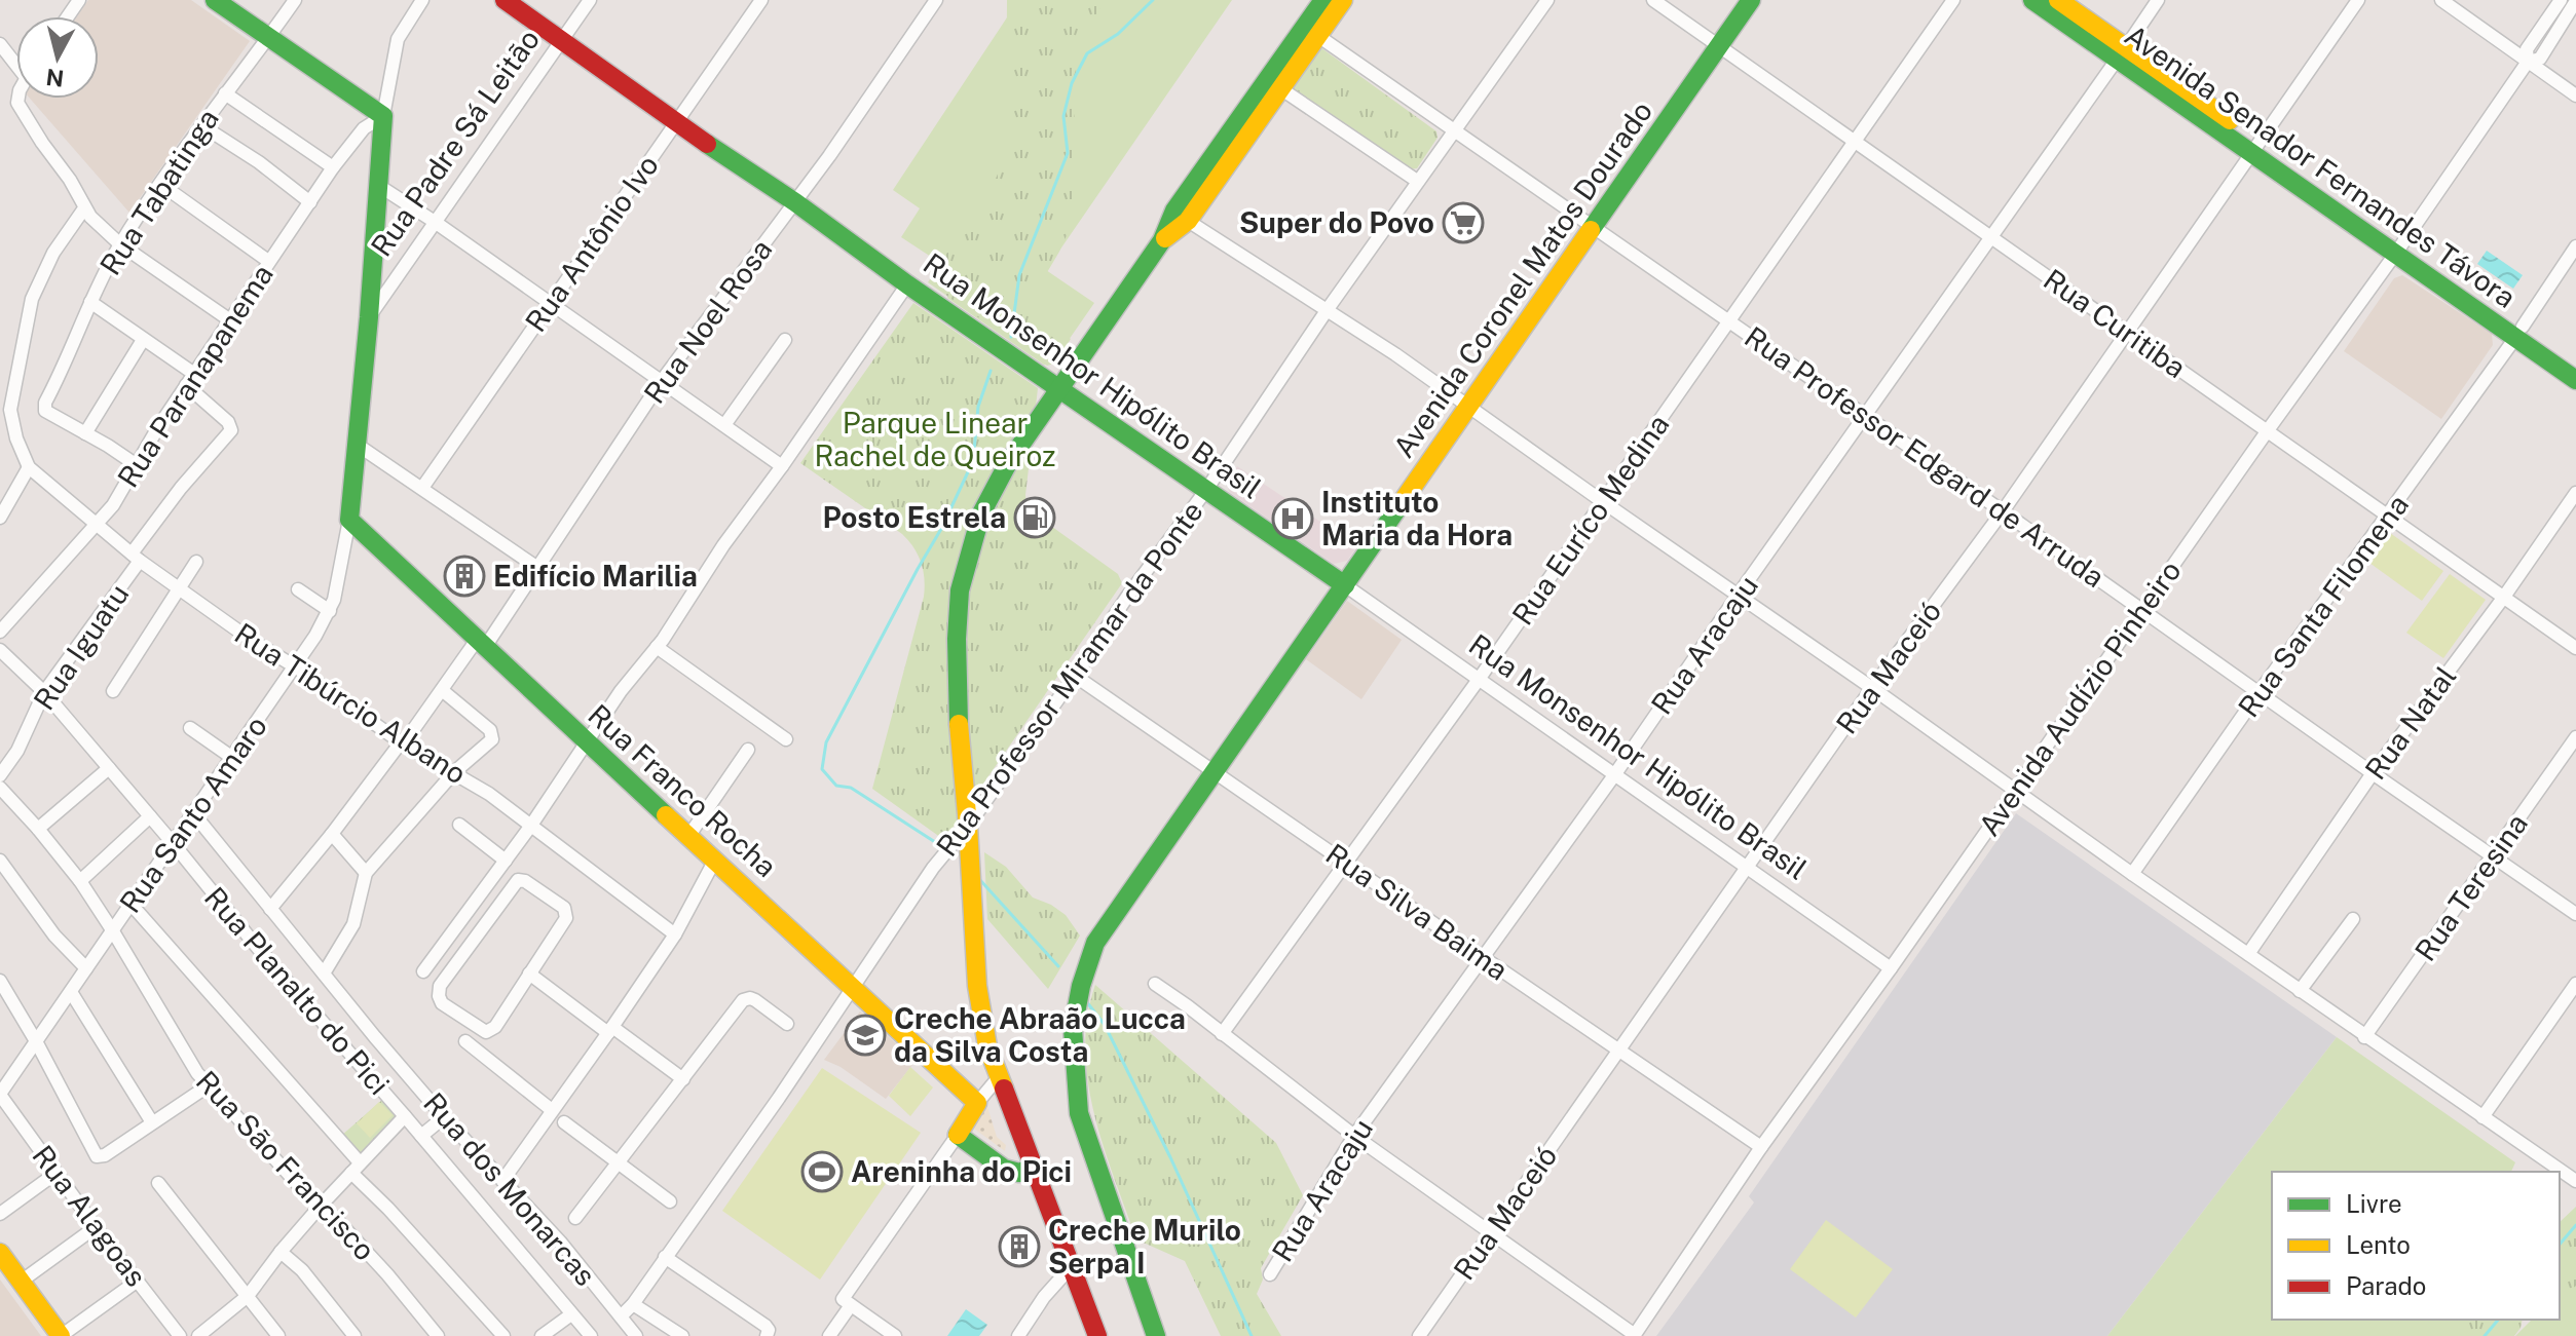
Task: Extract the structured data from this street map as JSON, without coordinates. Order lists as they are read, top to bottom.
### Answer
{
  "streets": {
    "main road": [
      "Rua Padre Sá Leitão",
      "Avenida Senador Fernandes Távora",
      "Avenida Coronel Matos Dourado",
      "Rua Monsenhor Hipólito Brasil",
      "Rua Franco Rocha"
    ],
    "street": [
      "Rua Tabatinga",
      "Rua Antônio Ivo",
      "Rua Noel Rosa",
      "Rua Curitiba",
      "Rua Paranapanema",
      "Rua Professor Edgard de Arruda",
      "Rua Euríco Medina",
      "Rua Santa Filomena",
      "Rua Aracaju",
      "Rua Iguatu",
      "Rua Maceió",
      "Rua Professor Miramar da Ponte",
      "Avenida Audízio Pinheiro",
      "Rua Tibúrcio Albano",
      "Rua Natal",
      "Rua Santo Amaro",
      "Rua Teresina",
      "Rua Silva Baima",
      "Rua Planalto do Pici",
      "Rua São Francisco",
      "Rua dos Monarcas",
      "Rua Alagoas"
    ]
  },
  "crossings": [
    ["Rua Padre Sá Leitão", "Rua Paranapanema"],
    ["Rua Padre Sá Leitão", "Rua Monsenhor Hipólito Brasil"],
    ["Rua Padre Sá Leitão", "Rua Franco Rocha"],
    ["Rua Padre Sá Leitão", "Rua Santo Amaro"],
    ["Avenida Senador Fernandes Távora", "Rua Santa Filomena"],
    ["Avenida Senador Fernandes Távora", "Rua Aracaju"],
    ["Avenida Senador Fernandes Távora", "Rua Maceió"],
    ["Avenida Senador Fernandes Távora", "Avenida Audízio Pinheiro"],
    ["Rua Antônio Ivo", "Rua Monsenhor Hipólito Brasil"],
    ["Avenida Coronel Matos Dourado", "Rua Curitiba"],
    ["Avenida Coronel Matos Dourado", "Rua Monsenhor Hipólito Brasil"],
    ["Avenida Coronel Matos Dourado", "Rua Professor Edgard de Arruda"],
    ["Avenida Coronel Matos Dourado", "Rua Silva Baima"],
    ["Rua Noel Rosa", "Rua Monsenhor Hipólito Brasil"],
    ["Rua Noel Rosa", "Rua Tibúrcio Albano"],
    ["Rua Noel Rosa", "Rua Franco Rocha"],
    ["Rua Noel Rosa", "Rua dos Monarcas"],
    ["Rua Curitiba", "Rua Euríco Medina"],
    ["Rua Curitiba", "Rua Santa Filomena"],
    ["Rua Curitiba", "Rua Aracaju"],
    ["Rua Curitiba", "Rua Maceió"],
    ["Rua Curitiba", "Avenida Audízio Pinheiro"],
    ["Rua Curitiba", "Rua Natal"],
    ["Rua Paranapanema", "Rua Iguatu"],
    ["Rua Paranapanema", "Rua Tibúrcio Albano"],
    ["Rua Monsenhor Hipólito Brasil", "Rua Euríco Medina"],
    ["Rua Monsenhor Hipólito Brasil", "Rua Aracaju"],
    ["Rua Monsenhor Hipólito Brasil", "Rua Maceió"],
    ["Rua Monsenhor Hipólito Brasil", "Rua Professor Miramar da Ponte"],
    ["Rua Monsenhor Hipólito Brasil", "Avenida Audízio Pinheiro"],
    ["Rua Professor Edgard de Arruda", "Rua Euríco Medina"],
    ["Rua Professor Edgard de Arruda", "Rua Santa Filomena"],
    ["Rua Professor Edgard de Arruda", "Rua Aracaju"],
    ["Rua Professor Edgard de Arruda", "Rua Maceió"],
    ["Rua Professor Edgard de Arruda", "Rua Professor Miramar da Ponte"],
    ["Rua Professor Edgard de Arruda", "Avenida Audízio Pinheiro"],
    ["Rua Professor Edgard de Arruda", "Rua Natal"],
    ["Rua Professor Edgard de Arruda", "Rua Teresina"],
    ["Rua Euríco Medina", "Rua Silva Baima"],
    ["Rua Aracaju", "Rua Silva Baima"],
    ["Rua Iguatu", "Rua Tibúrcio Albano"],
    ["Rua Iguatu", "Rua Planalto do Pici"],
    ["Rua Maceió", "Rua Silva Baima"],
    ["Rua Professor Miramar da Ponte", "Rua Franco Rocha"],
    ["Rua Professor Miramar da Ponte", "Rua Silva Baima"],
    ["Rua Professor Miramar da Ponte", "Rua dos Monarcas"],
    ["Avenida Audízio Pinheiro", "Rua Silva Baima"],
    ["Rua Tibúrcio Albano", "Rua Santo Amaro"],
    ["Rua Franco Rocha", "Rua Santo Amaro"],
    ["Rua Santo Amaro", "Rua Planalto do Pici"],
    ["Rua Santo Amaro", "Rua São Francisco"],
    ["Rua Santo Amaro", "Rua dos Monarcas"],
    ["Rua Santo Amaro", "Rua Alagoas"]
  ],
  "parks": ["Parque Linear Rachel de Queiroz"],
  "places": {
    "supermarket": ["Super do Povo"],
    "fuel station": ["Posto Estrela"],
    "hospital": ["Instituto Maria da Hora"],
    "building": ["Edifício Marilia", "Creche Murilo Serpa I"],
    "school or university": ["Creche Abraão Lucca da Silva Costa"],
    "sports": ["Areninha do Pici"]
  },
  "legend": ["Livre", "Lento", "Parado"],
  "north": "bottom"
}
